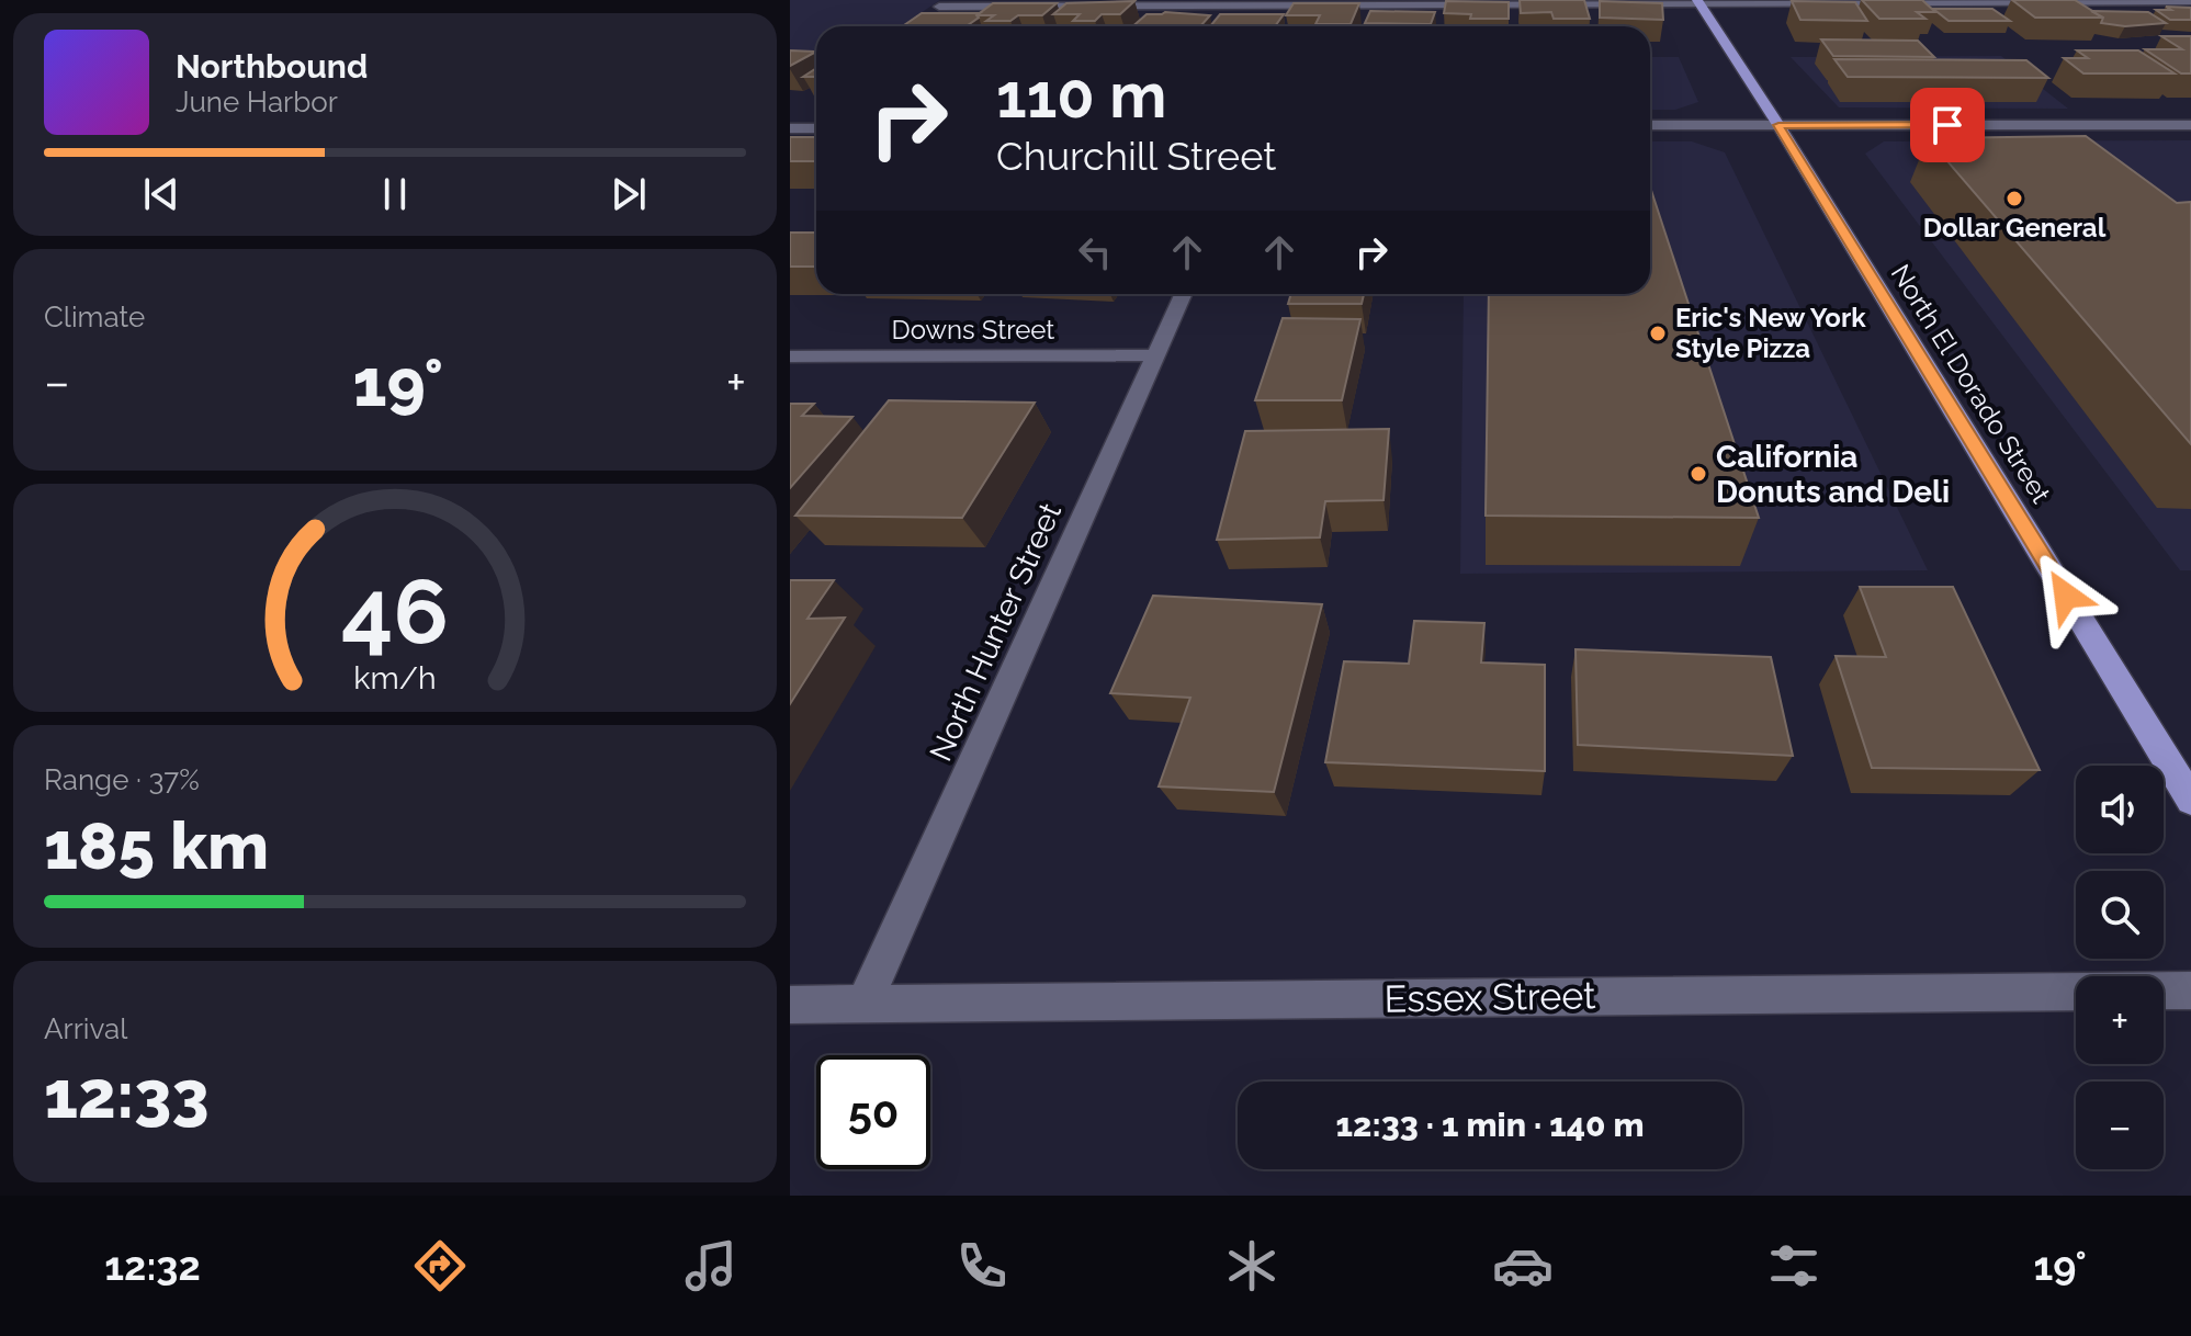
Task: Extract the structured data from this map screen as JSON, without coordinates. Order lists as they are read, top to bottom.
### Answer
{
  "streets": {
    "main road": ["North El Dorado Street"],
    "street": ["Downs Street", "North Hunter Street", "Essex Street"]
  },
  "crossings": [
    ["Downs Street", "North Hunter Street"],
    ["North Hunter Street", "Essex Street"]
  ],
  "places": ["Dollar General", "Eric's New York Style Pizza", "California Donuts and Deli"],
  "page": {
    "turn": ["110 m", "Churchill Street"],
    "song": ["Northbound", "June Harbor"],
    "tile": [
      "Climate",
      ["Range · 37%", "185 km"],
      ["Arrival", "12:33"]
    ],
    "heat": ["−", "19°", "+"],
    "map_buttons": ["+", "−"],
    "limit": "50",
    "trip": "12:33 · 1 min · 140 m",
    "tabs": ["12:32", "19°"],
    "gauge": ["46", "km/h"]
  }
}
